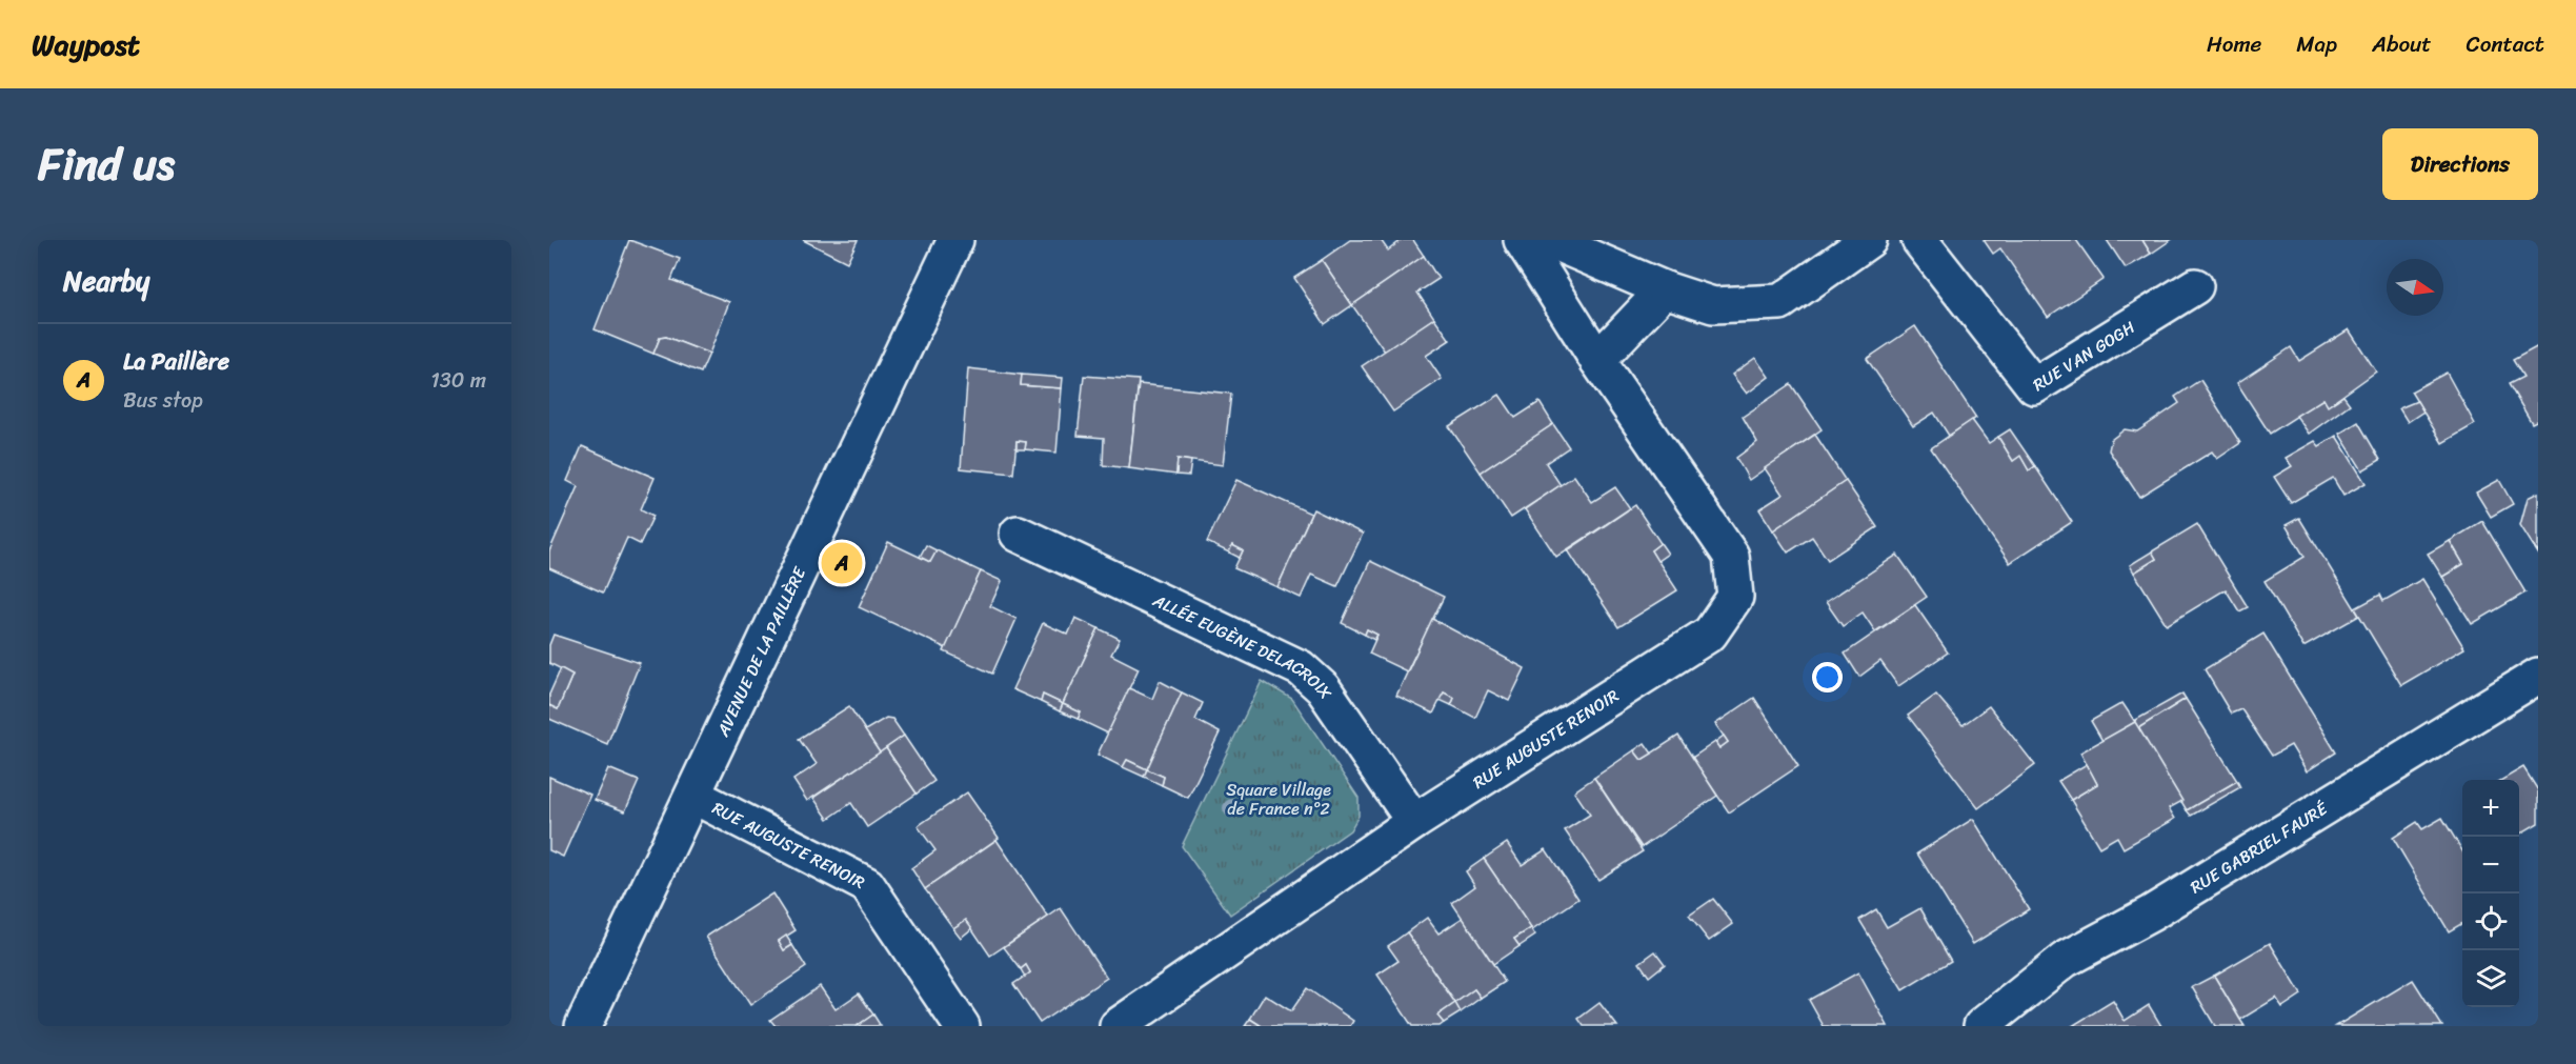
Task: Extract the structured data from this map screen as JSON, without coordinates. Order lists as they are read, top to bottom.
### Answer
{
  "streets": {
    "street": [
      "RUE VAN GOGH",
      "ALLÉE EUGÈNE DELACROIX",
      "AVENUE DE LA PAILLÈRE",
      "RUE AUGUSTE RENOIR",
      "RUE GABRIEL FAURÉ"
    ]
  },
  "crossings": [
    ["ALLÉE EUGÈNE DELACROIX", "RUE AUGUSTE RENOIR"],
    ["AVENUE DE LA PAILLÈRE", "RUE AUGUSTE RENOIR"]
  ],
  "parks": ["Square Village de France n°2"],
  "north": "right",
  "page": {
    "header": "Waypost",
    "nav": [
      "Home",
      "Map",
      "About",
      "Contact"
    ],
    "title": "Find us",
    "buttons": "Directions",
    "heading": "Nearby",
    "list": [
      {
        "mark": "A",
        "name": "La Paillère",
        "note": "Bus stop",
        "value": "130 m"
      }
    ],
    "pins": "A",
    "map_buttons": ["+", "−"]
  }
}
